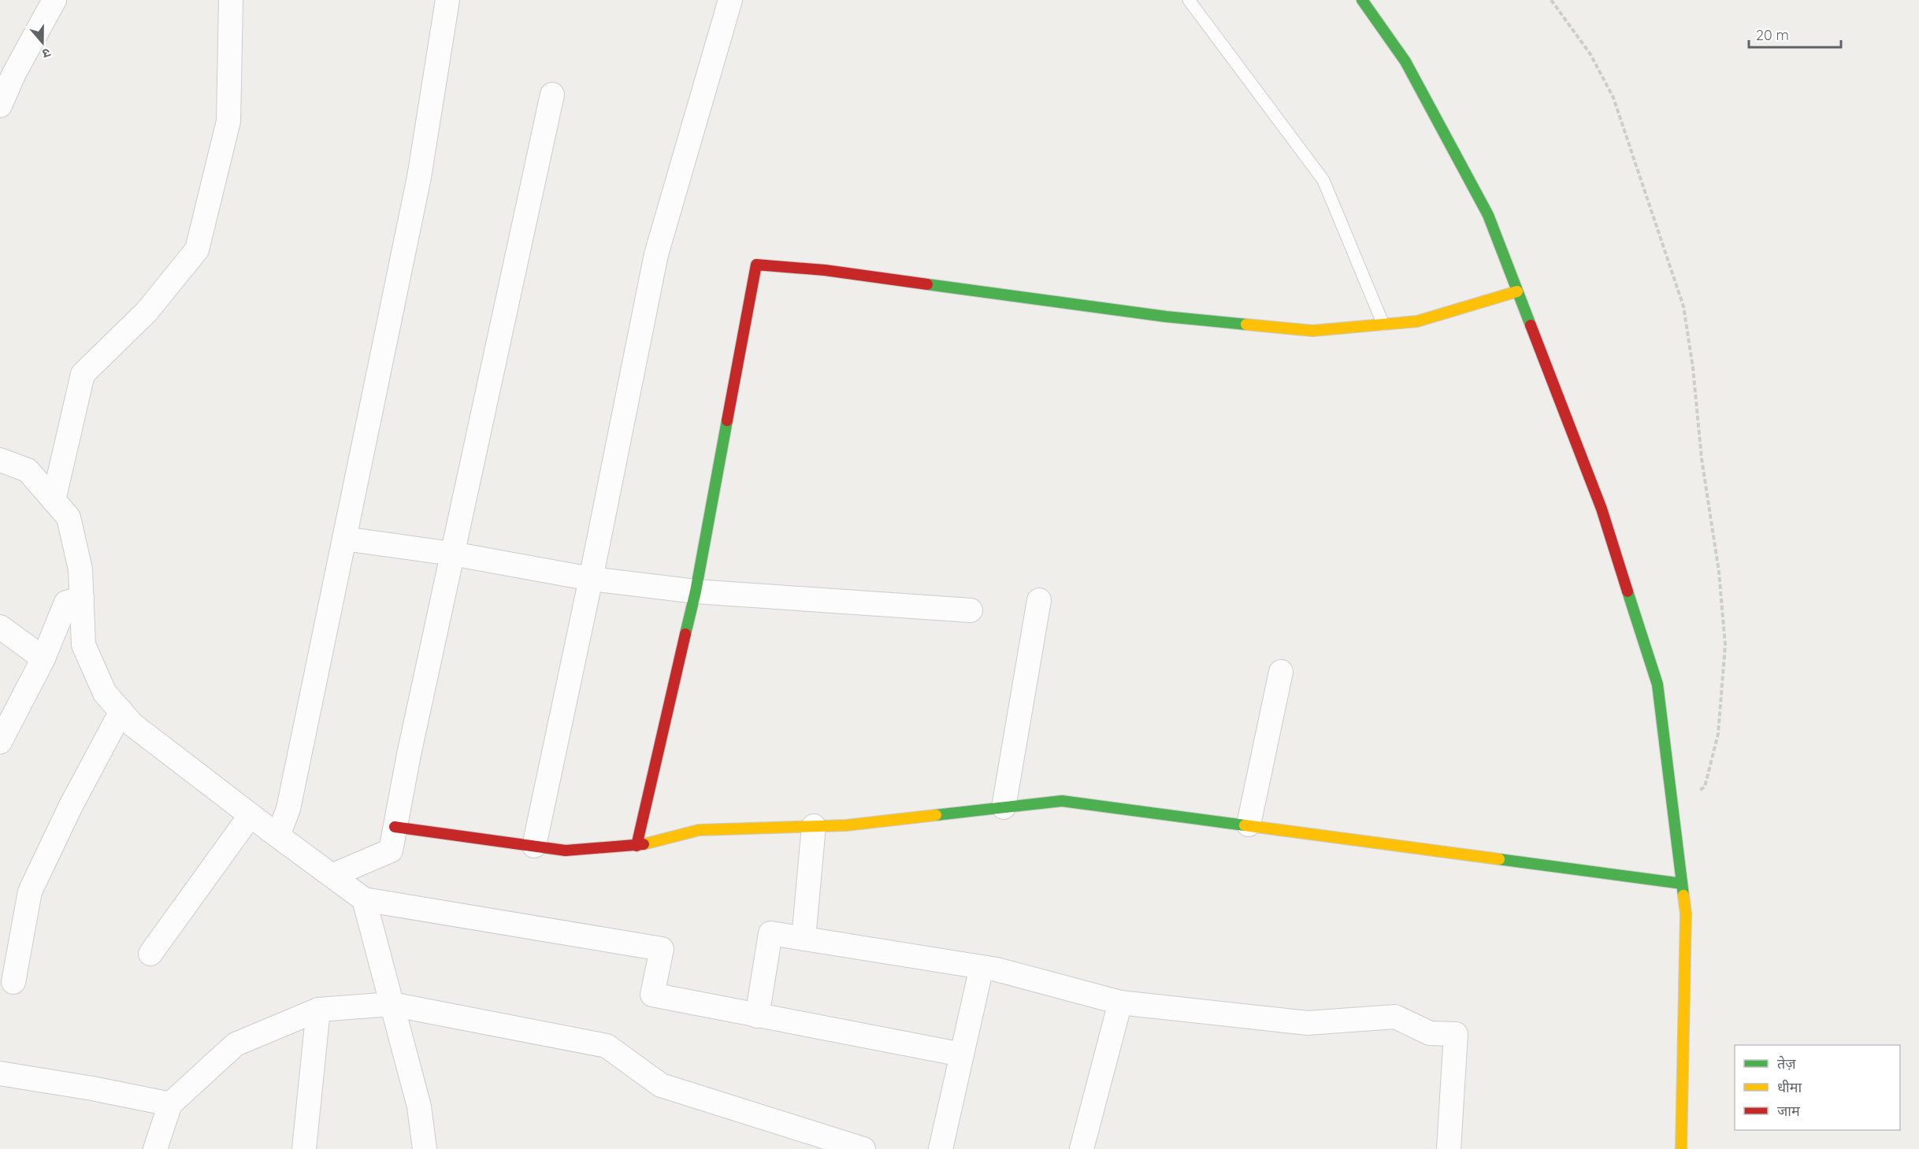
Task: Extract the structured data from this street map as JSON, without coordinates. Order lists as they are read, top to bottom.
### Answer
{
  "legend": ["तेज़", "धीमा", "जाम"],
  "scale_bar": "20 m",
  "north": "bottom"
}
